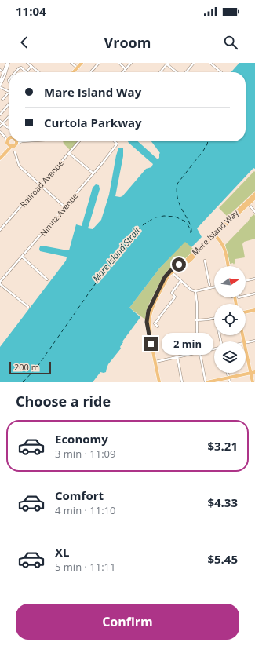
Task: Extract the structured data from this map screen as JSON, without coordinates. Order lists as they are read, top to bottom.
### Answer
{
  "streets": {
    "main road": ["Mare Island Way"],
    "street": ["Railroad Avenue", "Nimitz Avenue"]
  },
  "water": ["Mare Island Strait"],
  "scale_bar": "200 m",
  "north": "right",
  "page": {
    "status": "11:04",
    "header": "Vroom",
    "banner": ["Mare Island Way", "Curtola Parkway"],
    "bubble": "2 min",
    "scale": "200 m",
    "heading": "Choose a ride",
    "list": [
      {
        "name": "Economy",
        "note": "3 min · 11:09",
        "value": "$3.21"
      },
      {
        "name": "Comfort",
        "note": "4 min · 11:10",
        "value": "$4.33"
      },
      {
        "name": "XL",
        "note": "5 min · 11:11",
        "value": "$5.45"
      }
    ],
    "buttons": "Confirm"
  }
}
